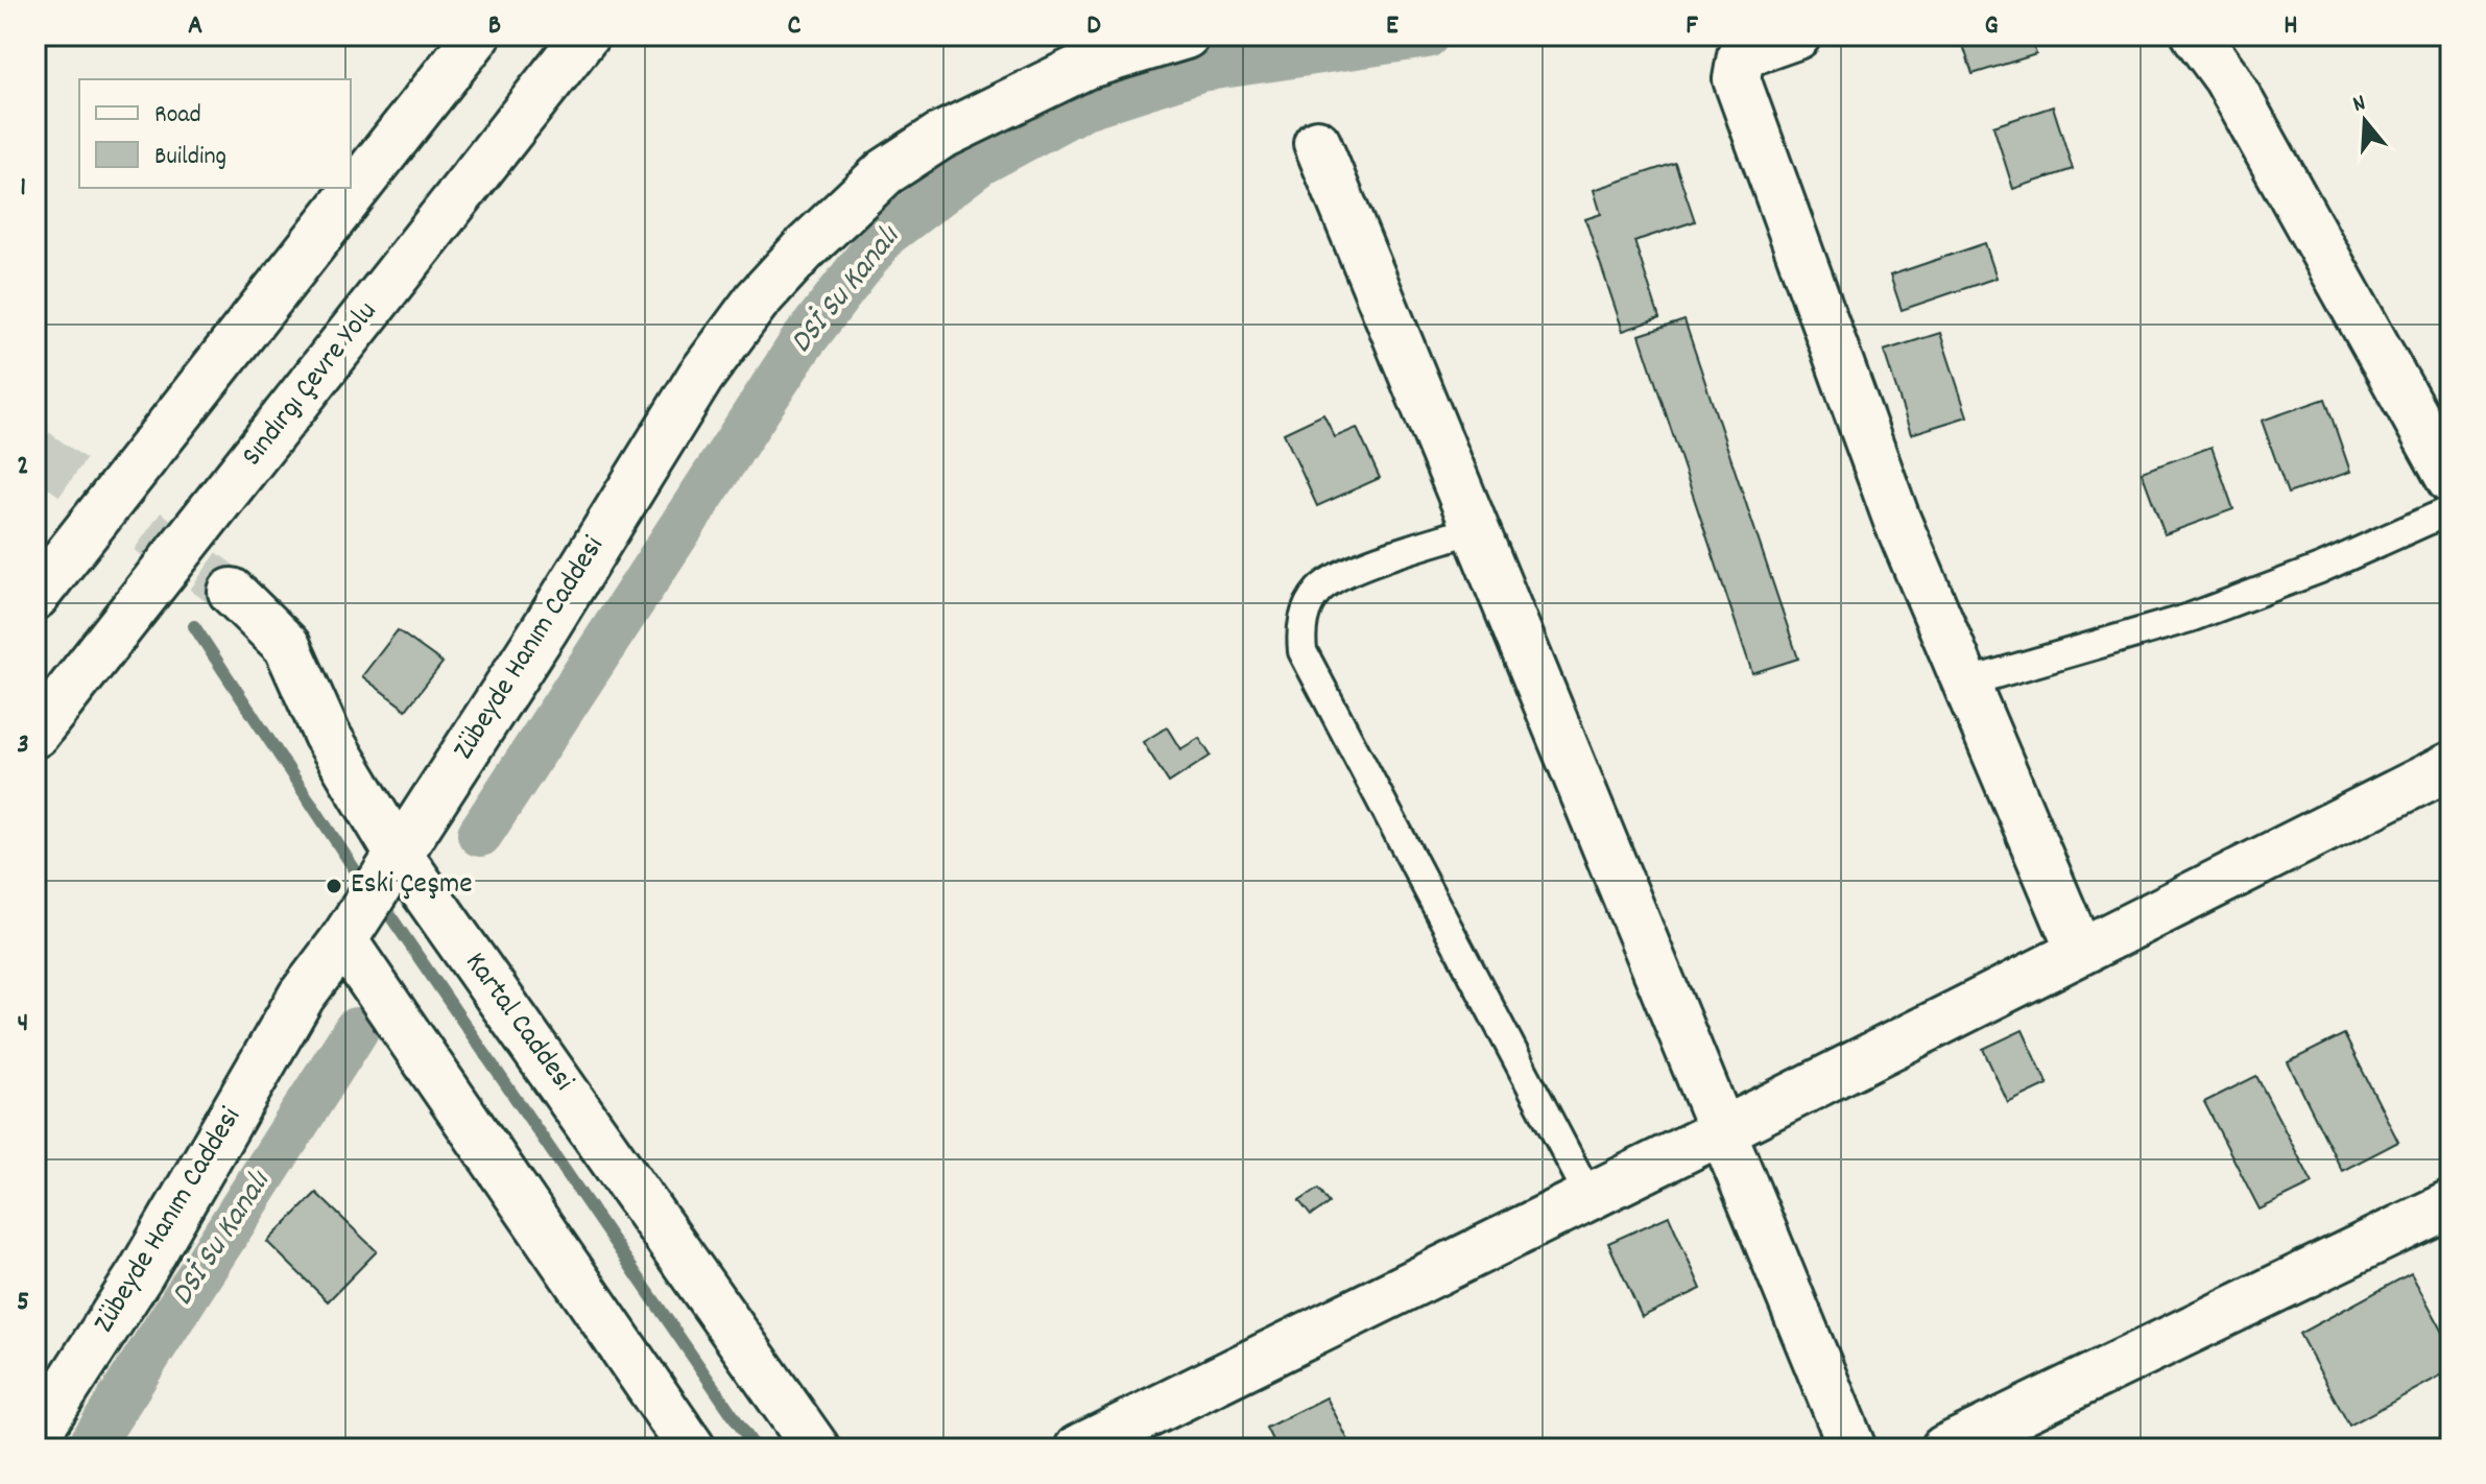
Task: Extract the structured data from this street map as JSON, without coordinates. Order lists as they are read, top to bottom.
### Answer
{
  "streets": {
    "street": ["Sındırgı Çevre Yolu", "Zübeyde Hanım Caddesi", "Kartal Caddesi"]
  },
  "crossings": [
    ["Zübeyde Hanım Caddesi", "Kartal Caddesi"]
  ],
  "water": ["DSİ Su Kanalı"],
  "places": ["Eski Çeşme"],
  "legend": ["Road", "Building"],
  "north": "top",
  "grid": {
    "columns": [
      "A",
      "B",
      "C",
      "D",
      "E",
      "F",
      "G",
      "H"
    ],
    "rows": [
      "1",
      "2",
      "3",
      "4",
      "5"
    ]
  }
}
